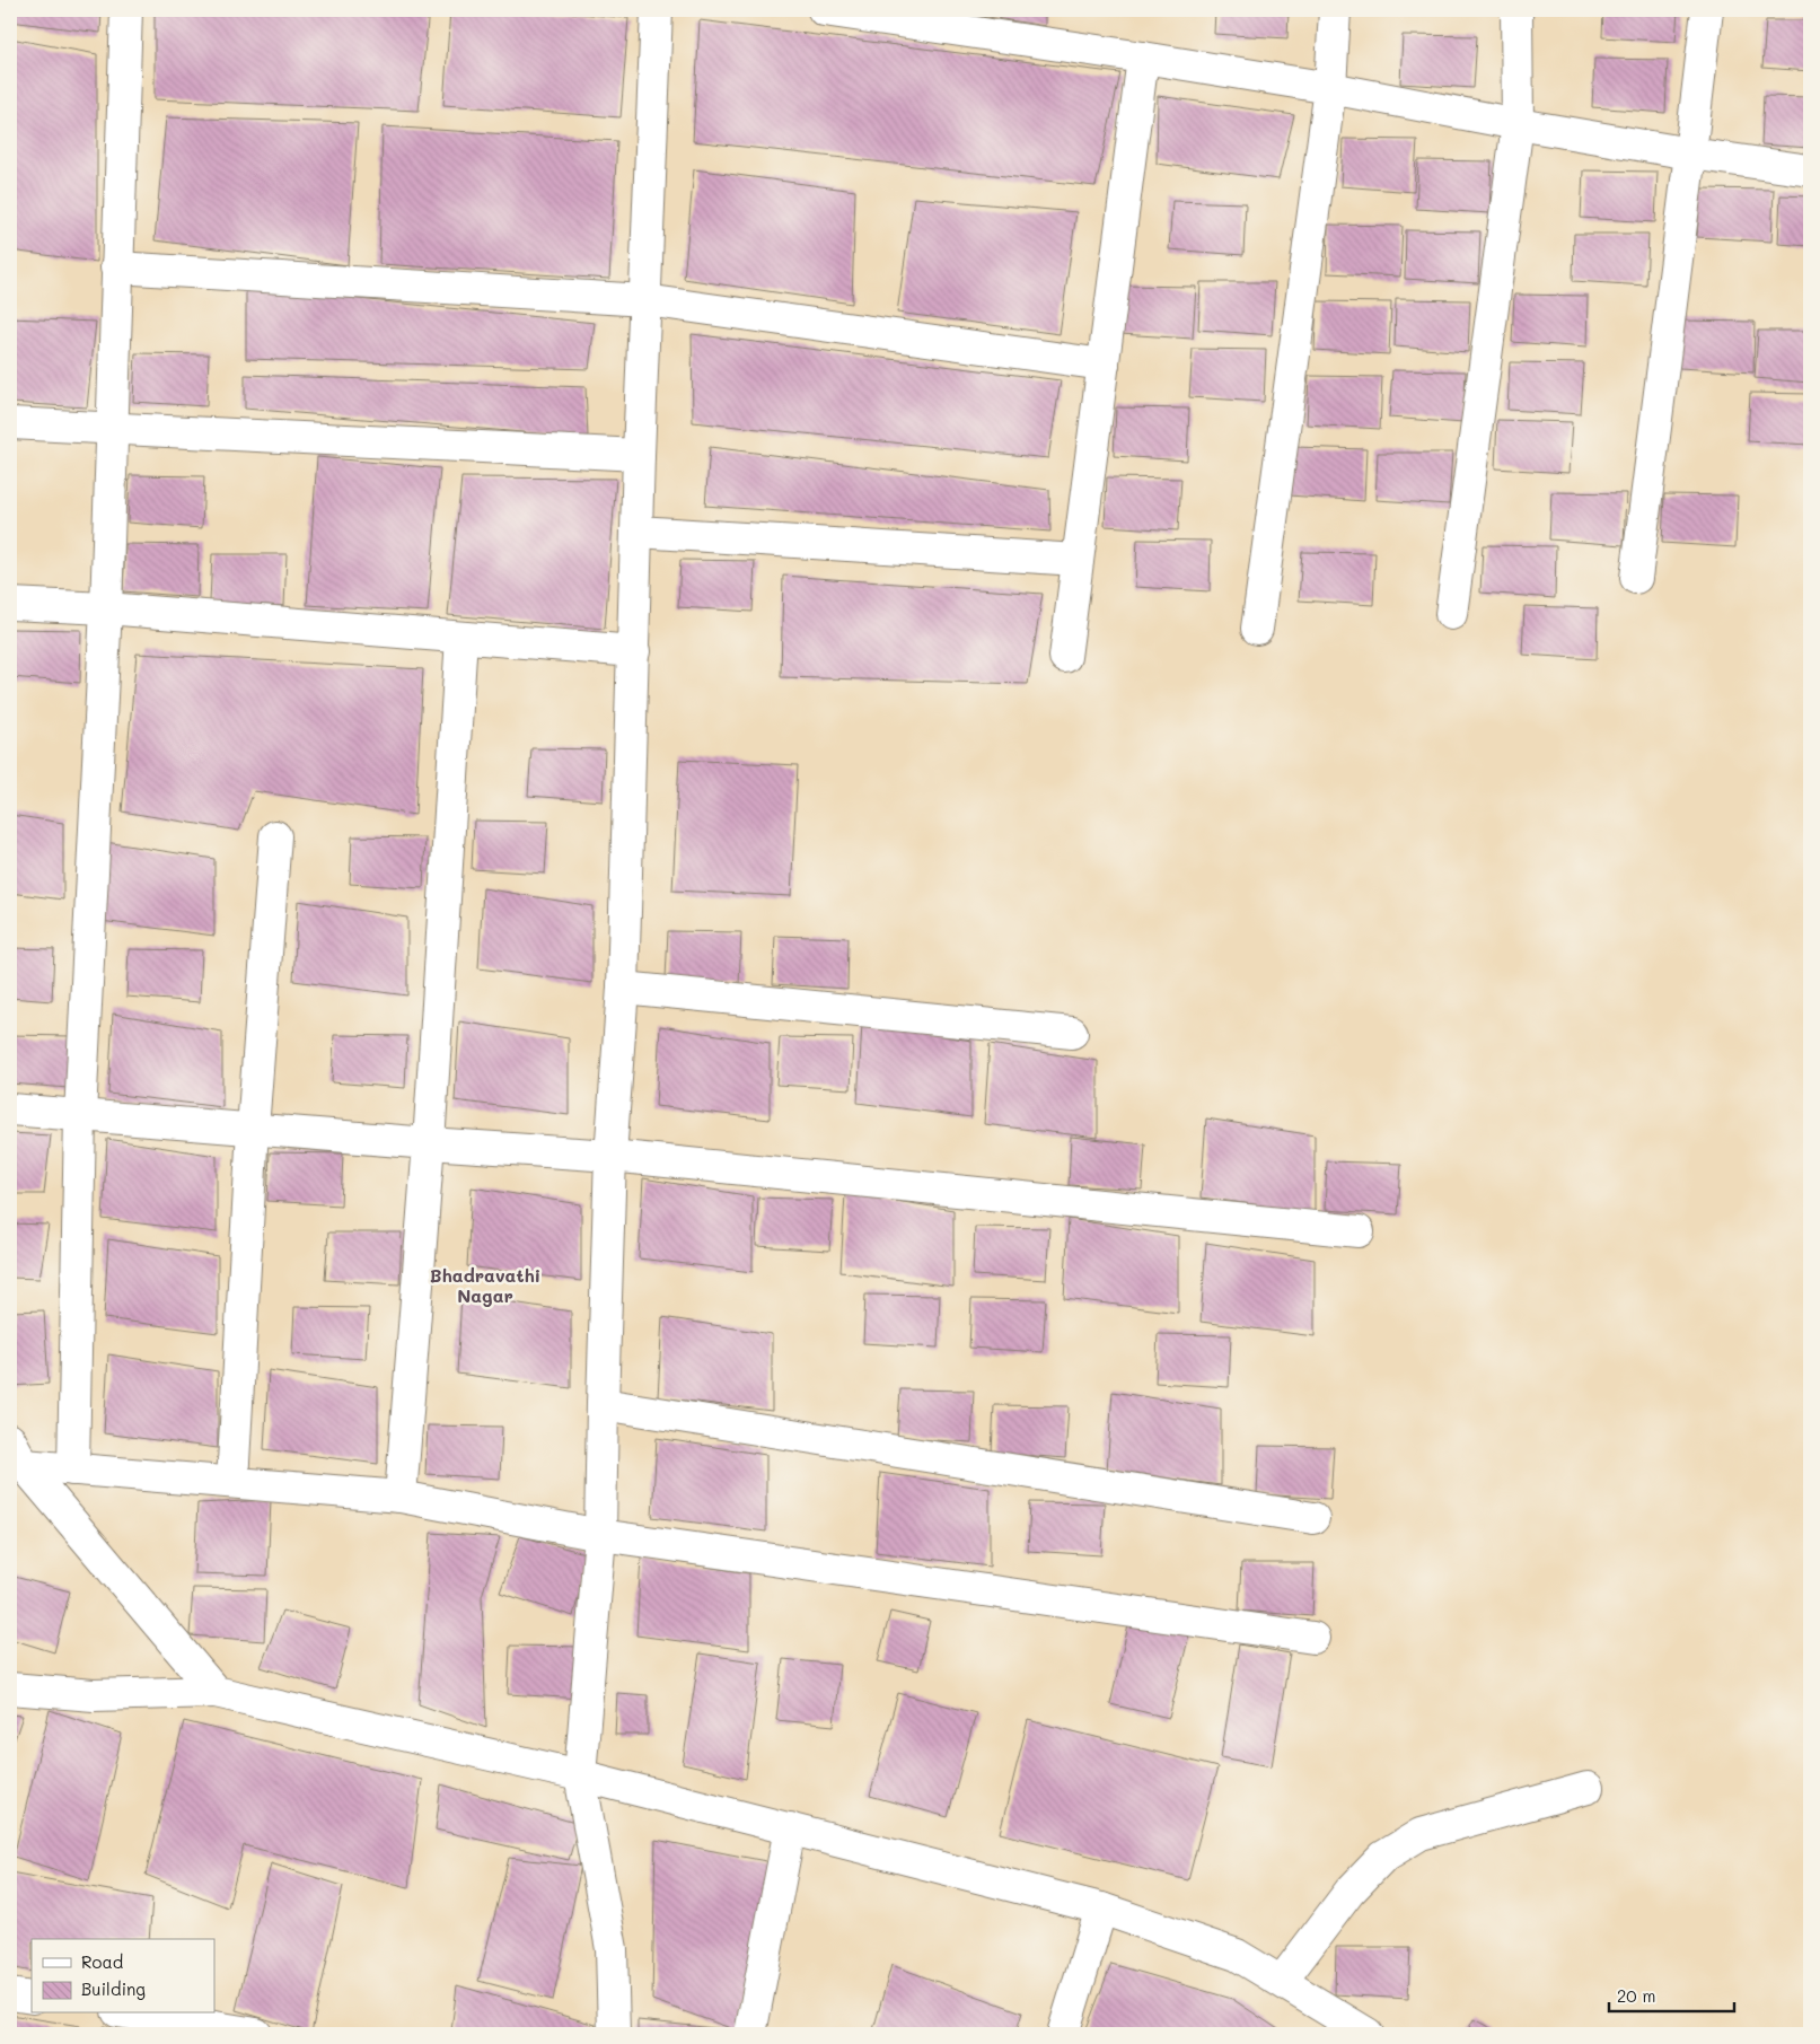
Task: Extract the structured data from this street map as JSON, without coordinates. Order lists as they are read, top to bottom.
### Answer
{
  "districts": ["Bhadravathi Nagar"],
  "legend": ["Road", "Building"],
  "scale_bar": "20 m"
}
